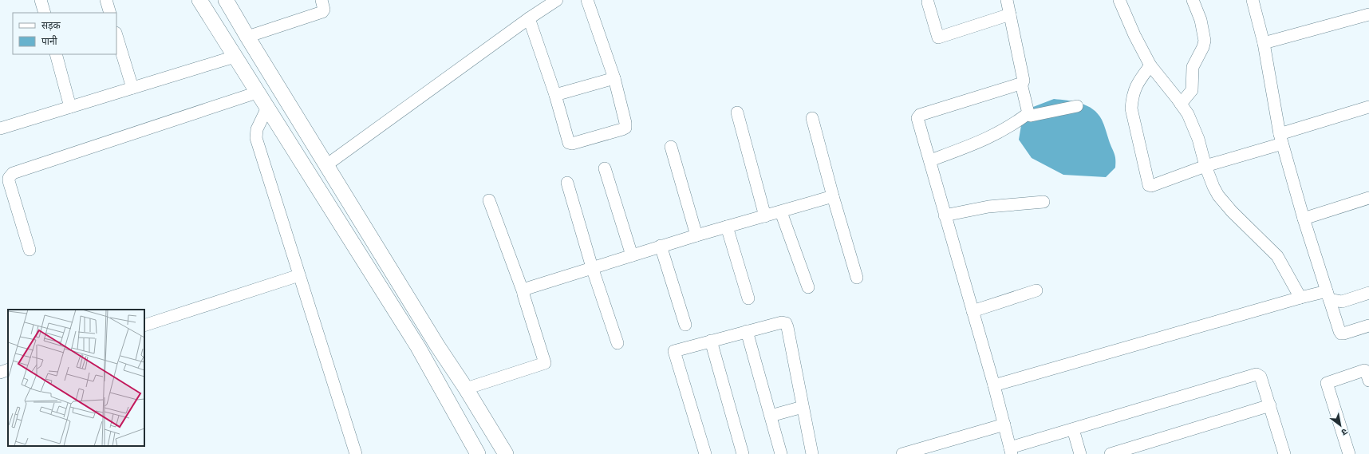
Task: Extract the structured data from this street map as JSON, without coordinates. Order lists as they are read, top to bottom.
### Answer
{
  "legend": ["सड़क", "पानी"],
  "north": "bottom right"
}
